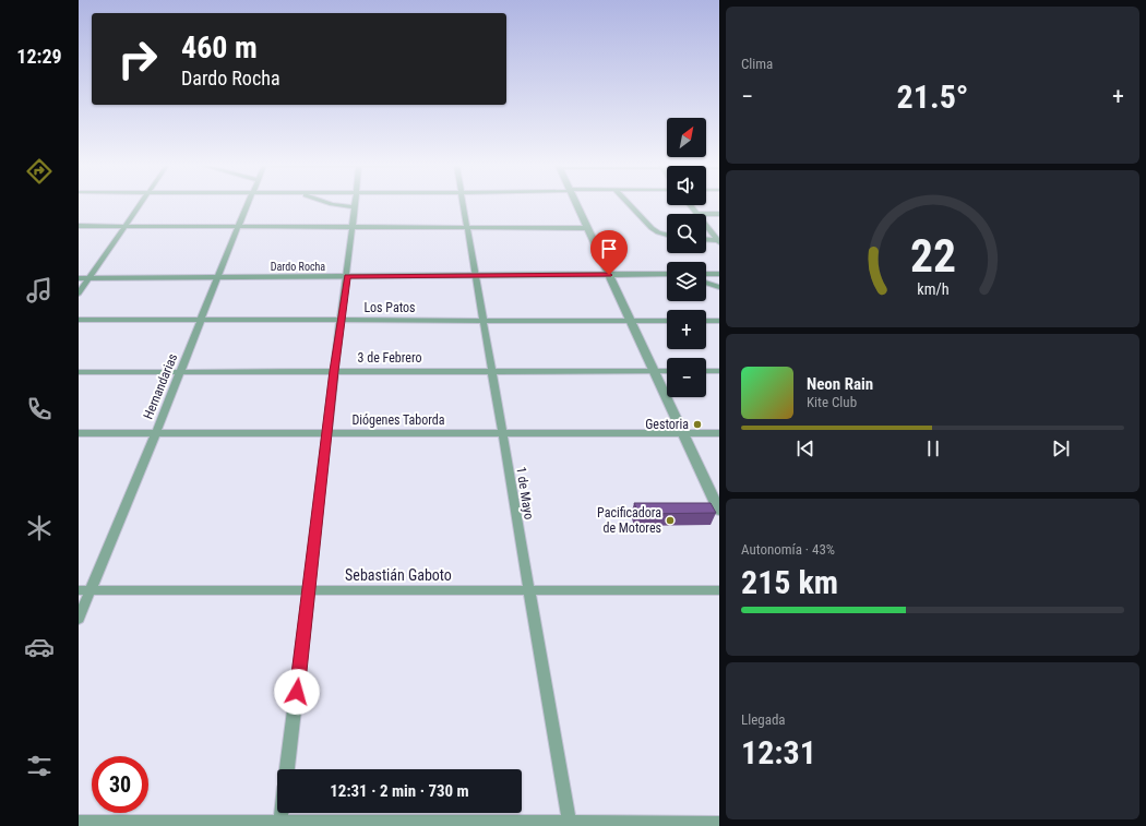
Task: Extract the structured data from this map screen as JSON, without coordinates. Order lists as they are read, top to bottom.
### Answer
{
  "streets": {
    "street": [
      "Dardo Rocha",
      "Los Patos",
      "3 de Febrero",
      "Hernandarias",
      "Diógenes Taborda",
      "1 de Mayo",
      "Sebastián Gaboto"
    ]
  },
  "crossings": [
    ["Dardo Rocha", "Hernandarias"],
    ["Dardo Rocha", "1 de Mayo"],
    ["Los Patos", "Hernandarias"],
    ["Los Patos", "1 de Mayo"],
    ["3 de Febrero", "Hernandarias"],
    ["3 de Febrero", "1 de Mayo"],
    ["Hernandarias", "Diógenes Taborda"],
    ["Hernandarias", "Sebastián Gaboto"],
    ["Diógenes Taborda", "1 de Mayo"],
    ["1 de Mayo", "Sebastián Gaboto"]
  ],
  "places": ["Gestoria", "Pacificadora de Motores"],
  "north": "top right",
  "page": {
    "tabs": "12:29",
    "tile": [
      "Clima",
      ["Autonomía · 43%", "215 km"],
      ["Llegada", "12:31"]
    ],
    "turn": ["460 m", "Dardo Rocha"],
    "heat": ["−", "21.5°", "+"],
    "map_buttons": ["+", "−"],
    "song": ["Neon Rain", "Kite Club"],
    "limit": "30",
    "trip": "12:31 · 2 min · 730 m",
    "gauge": ["22", "km/h"]
  }
}
